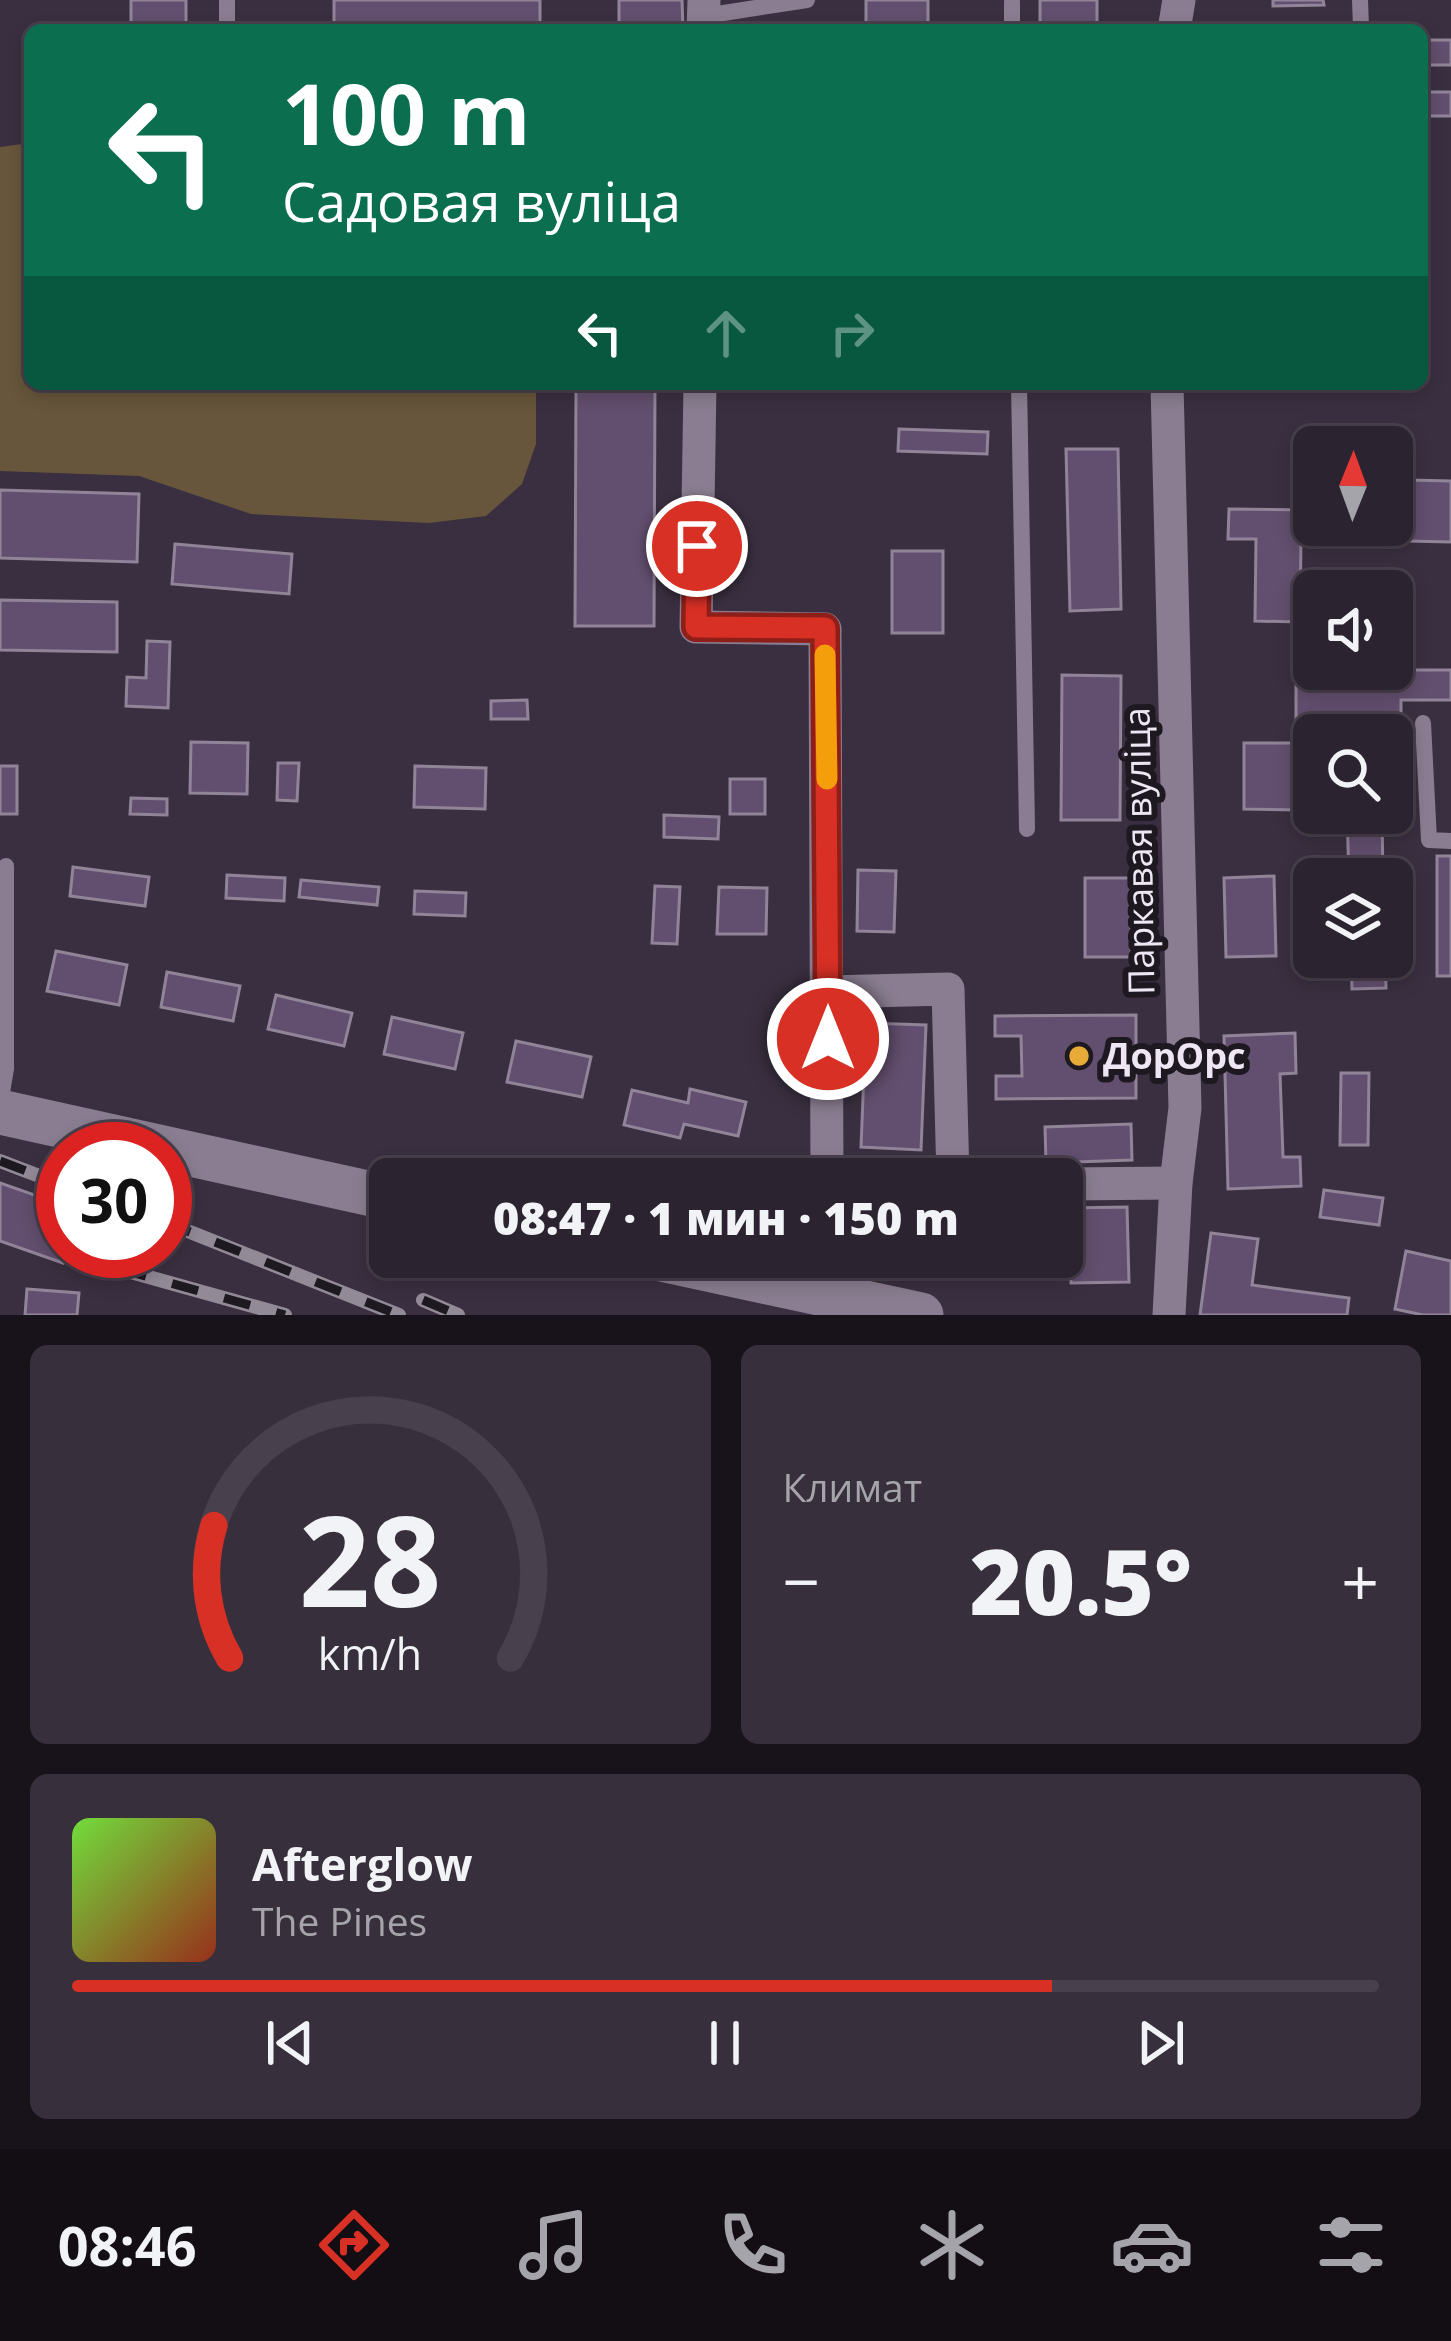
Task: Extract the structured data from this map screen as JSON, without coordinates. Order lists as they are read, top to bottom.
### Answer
{
  "streets": {
    "street": ["Паркавая вуліца"]
  },
  "places": ["ДорОрс"],
  "north": "top",
  "page": {
    "turn": ["100 m", "Садовая вуліца"],
    "limit": "30",
    "trip": "08:47 · 1 мин · 150 m",
    "tile": "Климат",
    "heat": ["−", "20.5°", "+"],
    "song": ["Afterglow", "The Pines"],
    "tabs": "08:46",
    "gauge": ["28", "km/h"]
  }
}
